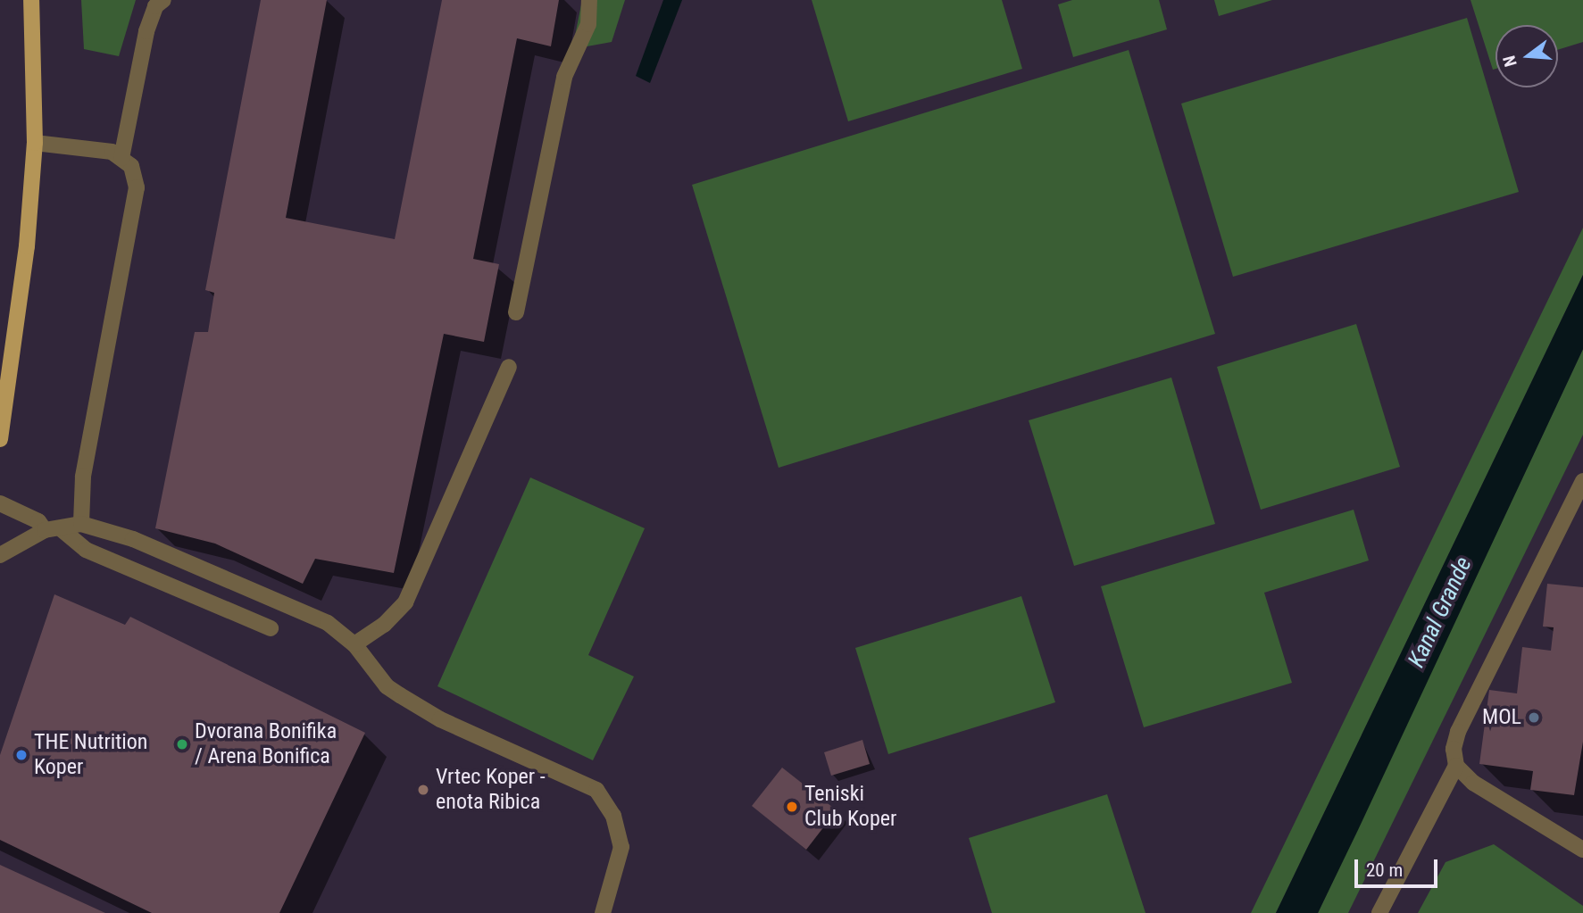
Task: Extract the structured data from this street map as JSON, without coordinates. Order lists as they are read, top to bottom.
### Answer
{
  "water": ["Kanal Grande"],
  "places": [
    "MOL",
    "Dvorana Bonifika / Arena Bonifica",
    "THE Nutrition Koper",
    "Vrtec Koper - enota Ribica",
    "Teniski Club Koper"
  ],
  "scale_bar": "20 m",
  "north": "left"
}
